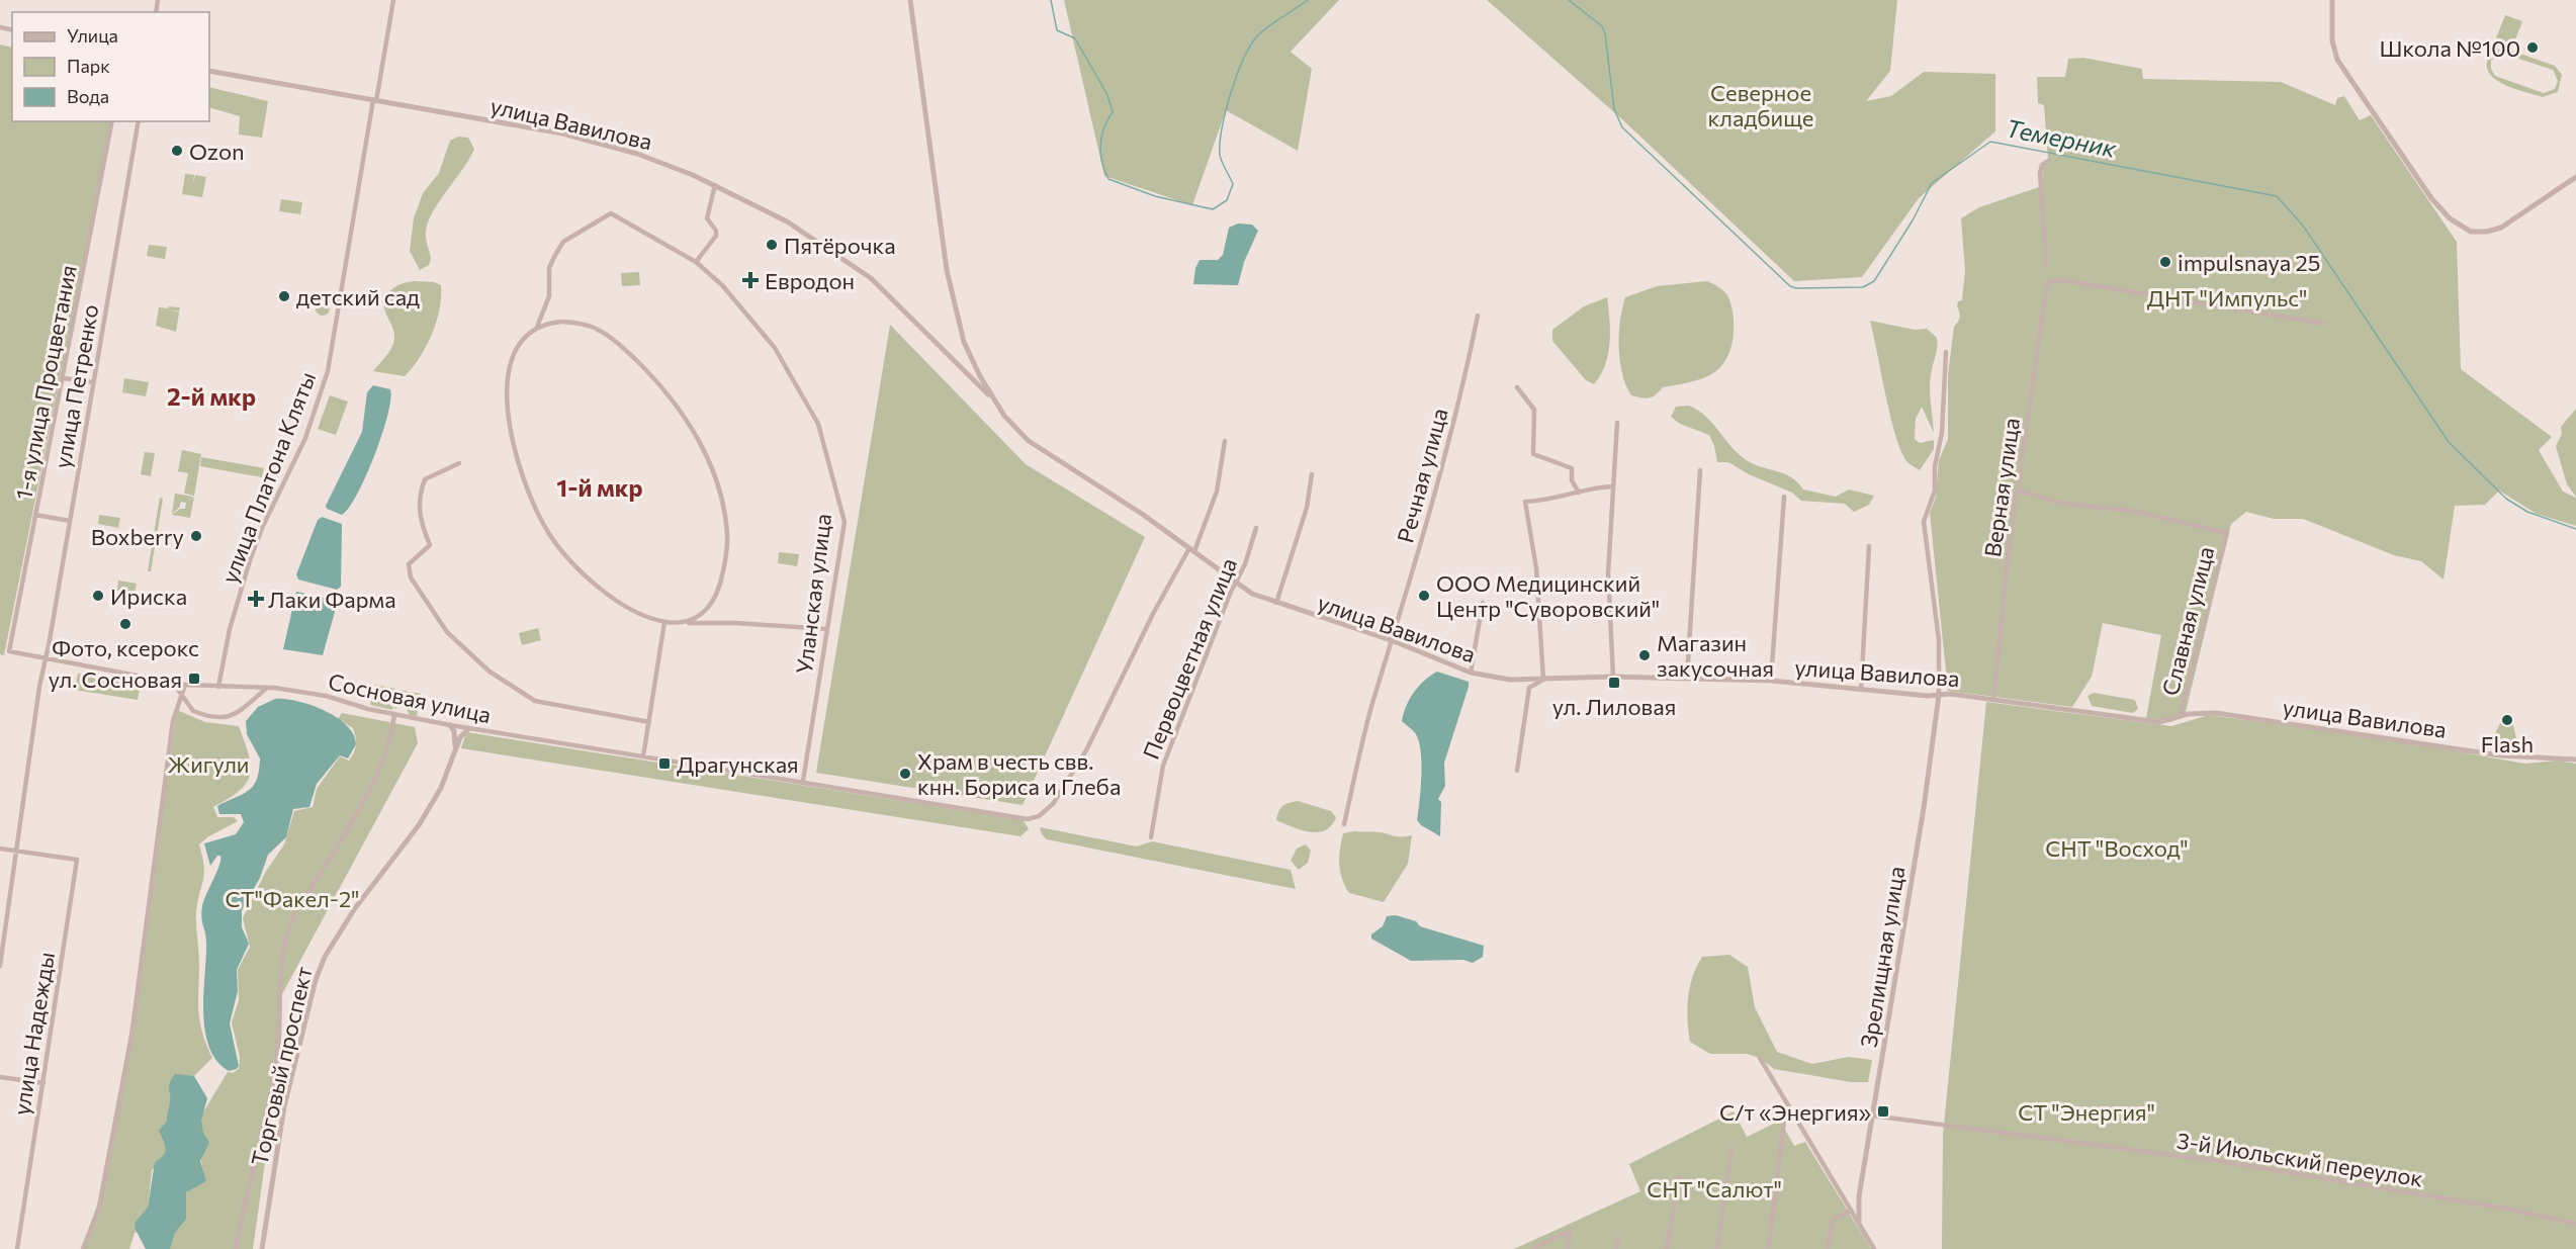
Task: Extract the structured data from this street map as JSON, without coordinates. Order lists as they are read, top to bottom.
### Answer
{
  "streets": {
    "street": [
      "улица Вавилова",
      "1-я улица Процветания",
      "улица Петренко",
      "Речная улица",
      "улица Платона Кляты",
      "Верная улица",
      "Уланская улица",
      "Славная улица",
      "Первоцветная улица",
      "Сосновая улица",
      "Зрелищная улица",
      "улица Надежды",
      "Торговый проспект",
      "3-й Июльский переулок"
    ]
  },
  "crossings": [
    ["улица Вавилова", "Речная улица"],
    ["улица Вавилова", "улица Платона Кляты"],
    ["улица Вавилова", "Верная улица"],
    ["улица Вавилова", "Славная улица"],
    ["улица Вавилова", "Первоцветная улица"],
    ["улица Вавилова", "Сосновая улица"],
    ["улица Вавилова", "Зрелищная улица"],
    ["1-я улица Процветания", "Сосновая улица"],
    ["улица Петренко", "Сосновая улица"],
    ["улица Петренко", "улица Надежды"],
    ["улица Платона Кляты", "Сосновая улица"],
    ["Верная улица", "Славная улица"],
    ["Уланская улица", "Сосновая улица"],
    ["Сосновая улица", "Торговый проспект"],
    ["Зрелищная улица", "3-й Июльский переулок"]
  ],
  "districts": ["2-й мкр", "1-й мкр"],
  "water": ["Темерник"],
  "parks": [
    "Северное кладбище",
    "ДНТ \"Импульс\"",
    "Жигули",
    "СНТ \"Восход\"",
    "СТ\"Факел-2\"",
    "СТ \"Энергия\"",
    "СНТ \"Салют\""
  ],
  "places": {
    "other": [
      "Школа №100",
      "Ozon",
      "Пятёрочка",
      "impulsnaya 25",
      "детский сад",
      "Boxberry",
      "Ириска",
      "ООО Медицинский Центр \"Суворовский\"",
      "Фото, ксерокс",
      "Магазин закусочная",
      "Flash",
      "Храм в честь свв. кнн. Бориса и Глеба"
    ],
    "health": ["Евродон", "Лаки Фарма"],
    "transit": [
      "ул. Сосновая",
      "ул. Лиловая",
      "Драгунская",
      "С/т «Энергия»"
    ]
  },
  "legend": ["Улица", "Парк", "Вода"]
}
